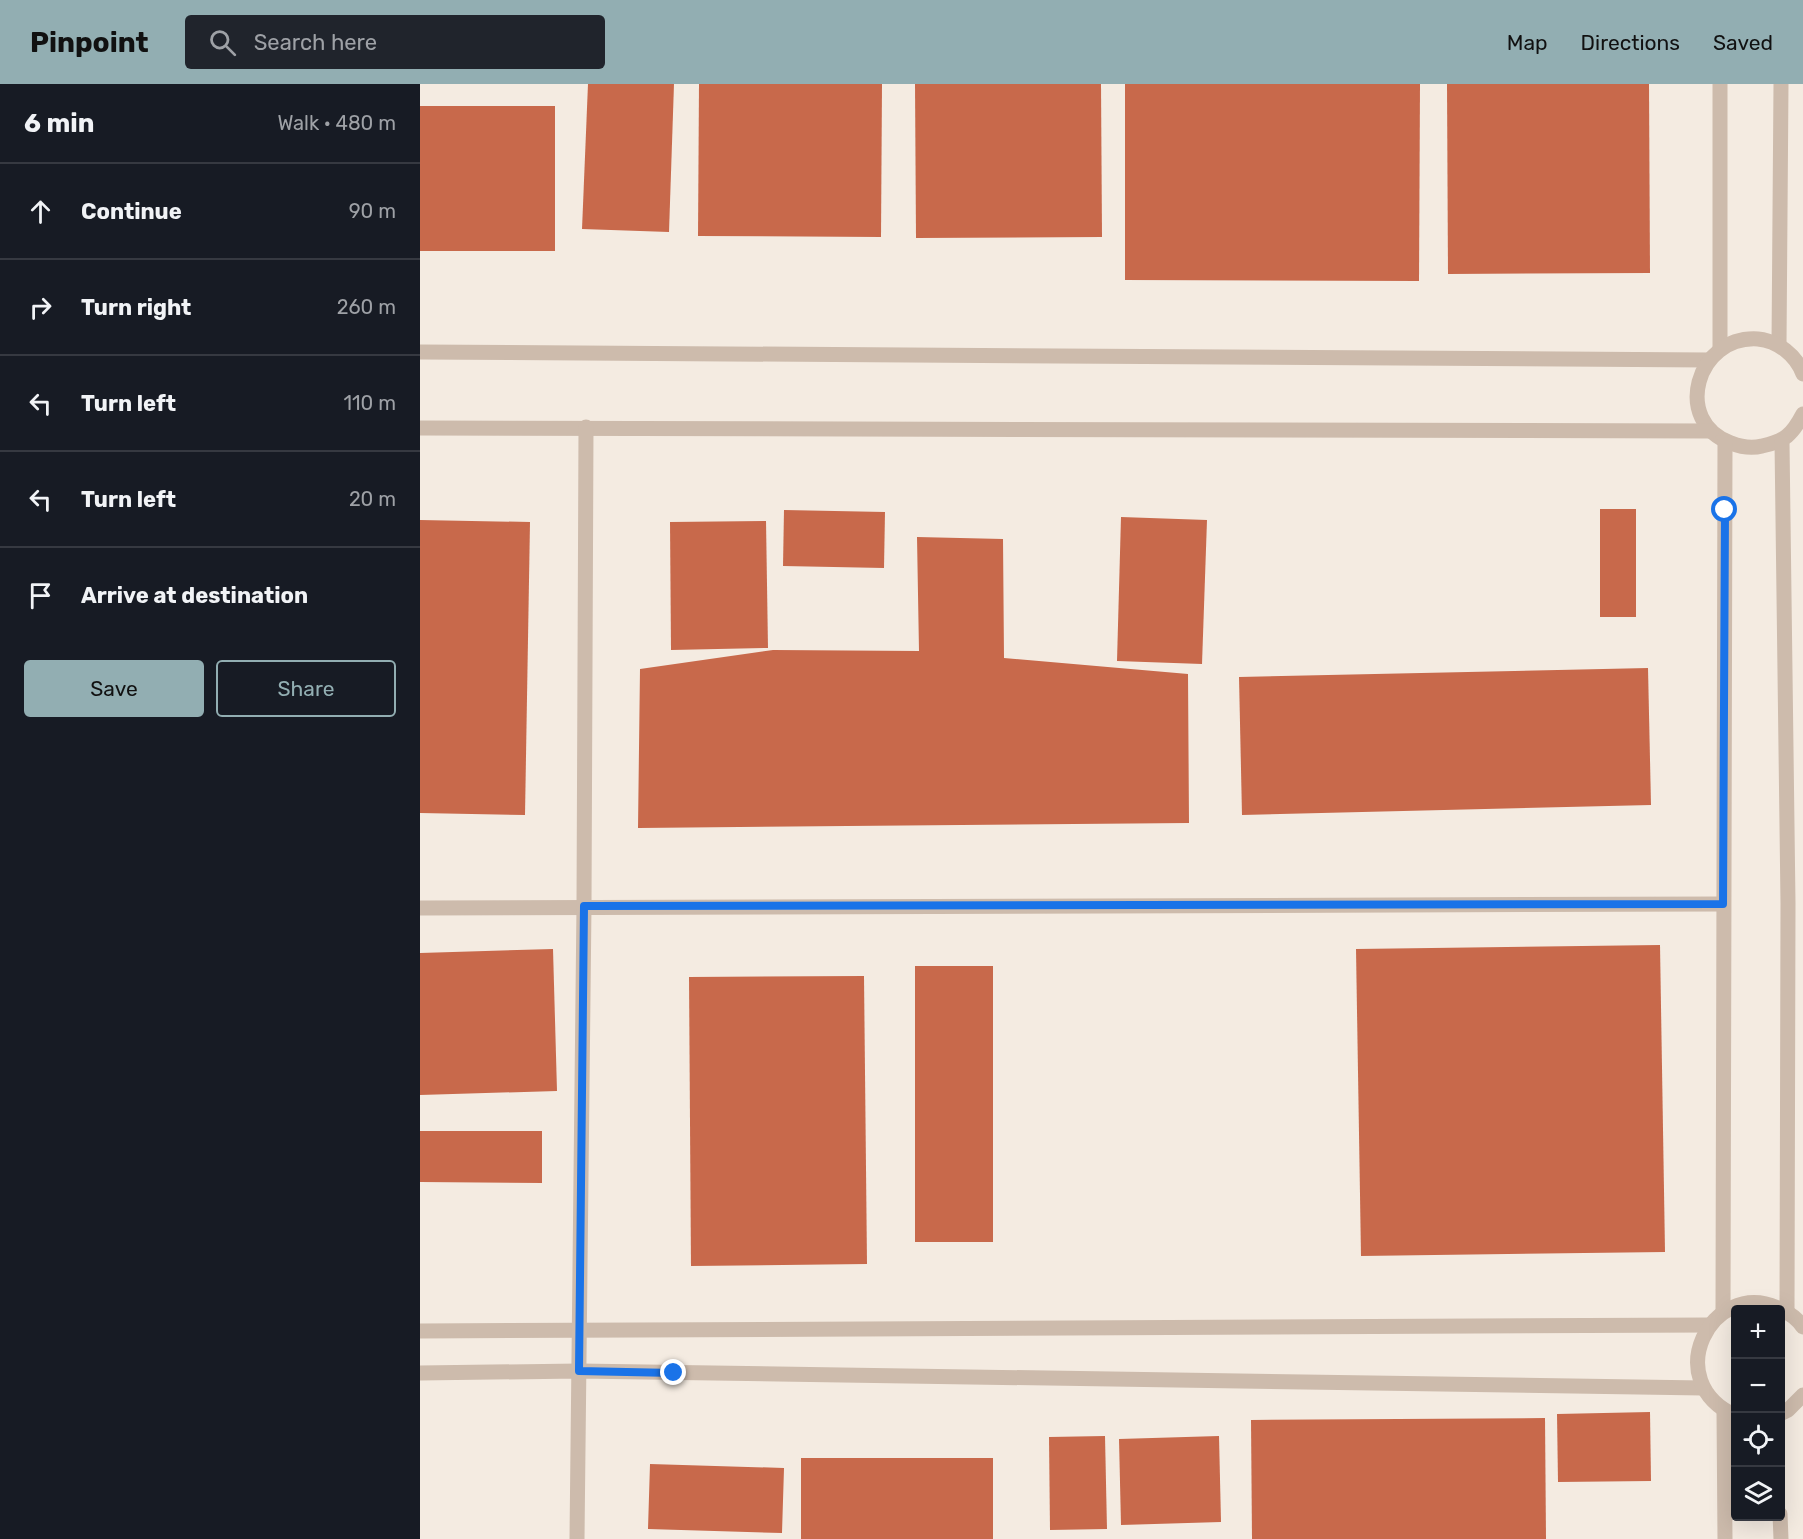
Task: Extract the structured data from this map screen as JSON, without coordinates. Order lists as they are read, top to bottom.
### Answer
{
  "page": {
    "header": "Pinpoint",
    "search": "Search here",
    "nav": ["Map", "Directions", "Saved"],
    "heading": ["6 min", "Walk · 480 m"],
    "list": [
      ["Continue", "90 m"],
      ["Turn right", "260 m"],
      ["Turn left", "110 m"],
      ["Turn left", "20 m"],
      "Arrive at destination"
    ],
    "buttons": ["Save", "Share"],
    "map_buttons": ["+", "−"]
  }
}
